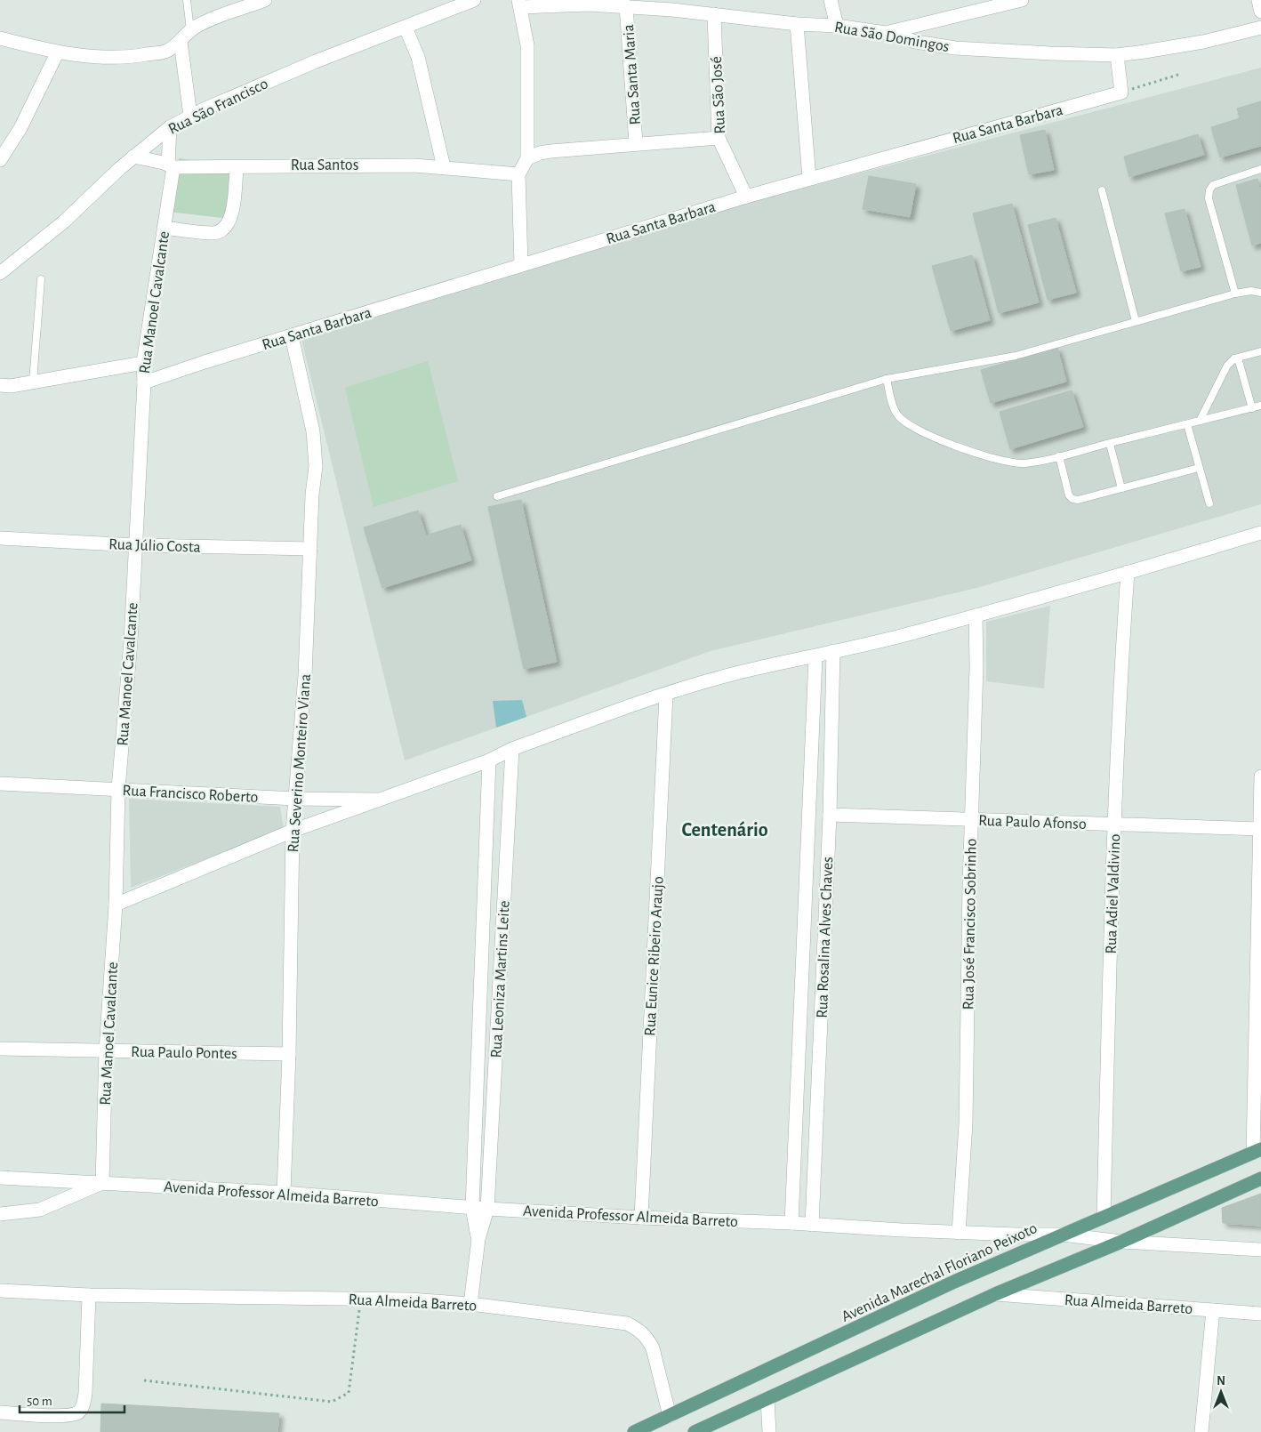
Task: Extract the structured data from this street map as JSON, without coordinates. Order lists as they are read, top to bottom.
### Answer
{
  "streets": {
    "main road": ["Avenida Marechal Floriano Peixoto"],
    "street": [
      "Rua São Domingos",
      "Rua Santa Maria",
      "Rua São José",
      "Rua São Francisco",
      "Rua Santa Barbara",
      "Rua Santos",
      "Rua Manoel Cavalcante",
      "Rua Júlio Costa",
      "Rua Severino Monteiro Viana",
      "Rua Francisco Roberto",
      "Rua Paulo Afonso",
      "Rua Adiel Valdivino",
      "Rua José Francisco Sobrinho",
      "Rua Rosalina Alves Chaves",
      "Rua Eunice Ribeiro Araujo",
      "Rua Leoniza Martins Leite",
      "Rua Paulo Pontes",
      "Avenida Professor Almeida Barreto",
      "Rua Almeida Barreto"
    ]
  },
  "crossings": [
    ["Rua São Domingos", "Rua Santa Maria"],
    ["Rua São Domingos", "Rua São José"],
    ["Rua São José", "Rua Santa Barbara"],
    ["Rua São Francisco", "Rua Santos"],
    ["Rua São Francisco", "Rua Manoel Cavalcante"],
    ["Rua Santa Barbara", "Rua Manoel Cavalcante"],
    ["Rua Santa Barbara", "Rua Severino Monteiro Viana"],
    ["Rua Santos", "Rua Manoel Cavalcante"],
    ["Rua Manoel Cavalcante", "Rua Júlio Costa"],
    ["Rua Manoel Cavalcante", "Rua Francisco Roberto"],
    ["Rua Manoel Cavalcante", "Rua Paulo Pontes"],
    ["Rua Manoel Cavalcante", "Avenida Professor Almeida Barreto"],
    ["Rua Júlio Costa", "Rua Severino Monteiro Viana"],
    ["Rua Severino Monteiro Viana", "Rua Francisco Roberto"],
    ["Rua Severino Monteiro Viana", "Rua Paulo Pontes"],
    ["Rua Severino Monteiro Viana", "Avenida Professor Almeida Barreto"],
    ["Rua Paulo Afonso", "Rua Adiel Valdivino"],
    ["Rua Paulo Afonso", "Rua José Francisco Sobrinho"],
    ["Rua Paulo Afonso", "Rua Rosalina Alves Chaves"],
    ["Rua Adiel Valdivino", "Avenida Marechal Floriano Peixoto"],
    ["Rua José Francisco Sobrinho", "Avenida Professor Almeida Barreto"],
    ["Rua Rosalina Alves Chaves", "Avenida Professor Almeida Barreto"],
    ["Rua Eunice Ribeiro Araujo", "Avenida Professor Almeida Barreto"],
    ["Rua Leoniza Martins Leite", "Avenida Professor Almeida Barreto"],
    ["Avenida Professor Almeida Barreto", "Avenida Marechal Floriano Peixoto"],
    ["Avenida Marechal Floriano Peixoto", "Rua Almeida Barreto"]
  ],
  "districts": ["Centenário"],
  "scale_bar": "50 m",
  "north": "top"
}
